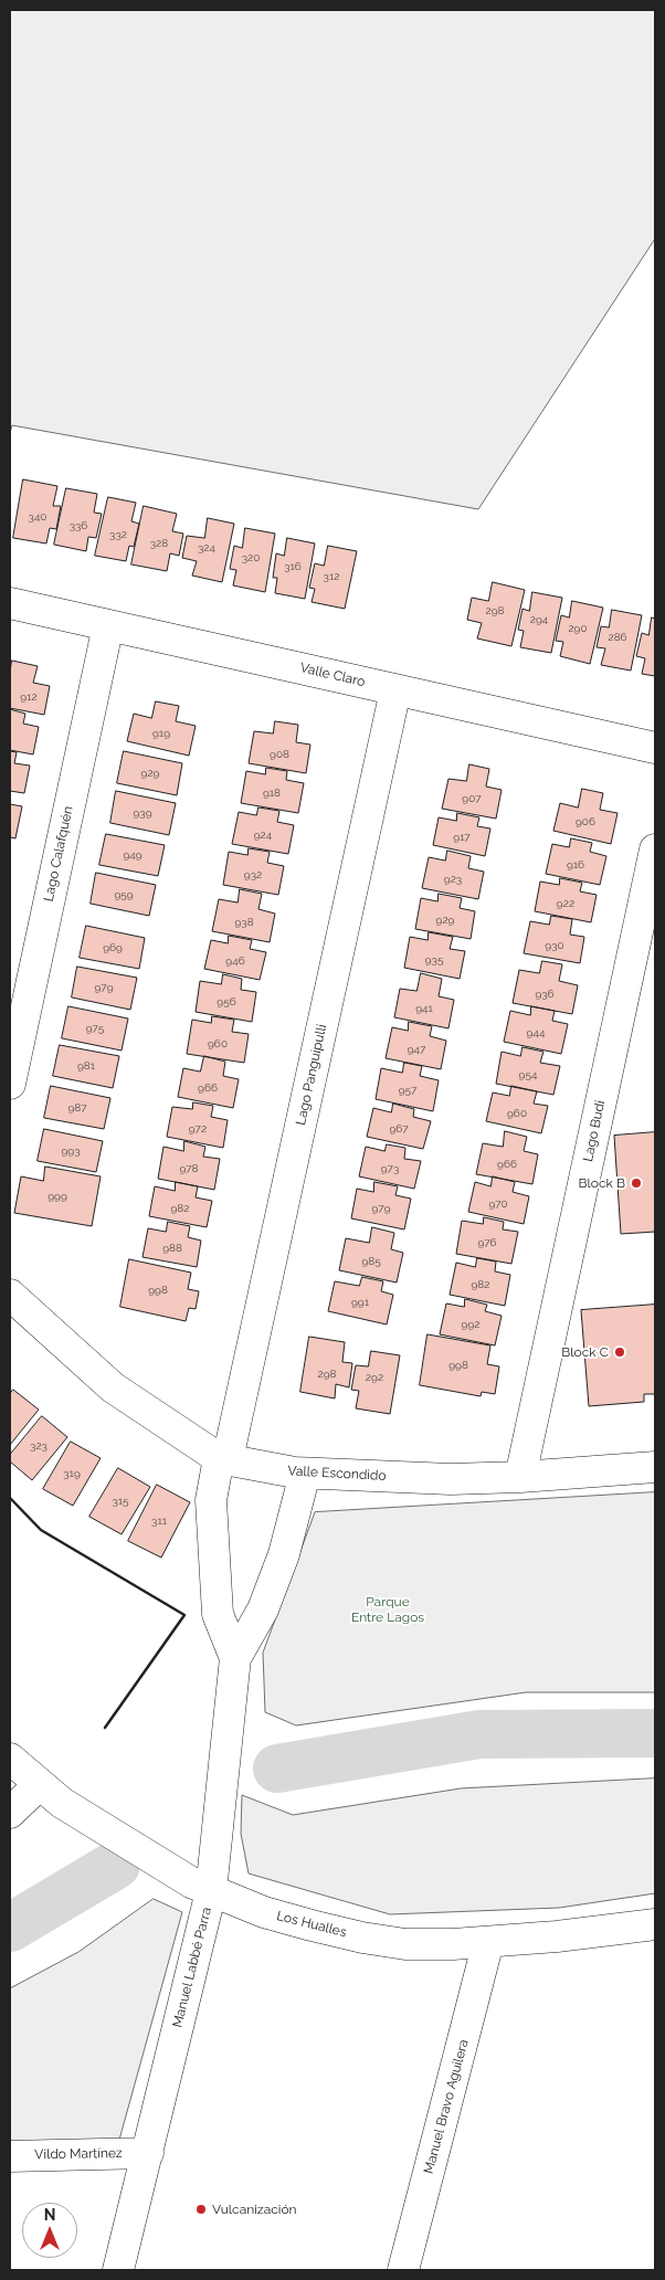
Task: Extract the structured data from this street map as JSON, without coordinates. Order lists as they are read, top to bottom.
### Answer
{
  "streets": {
    "street": [
      "Valle Claro",
      "Lago Calafquén",
      "Lago Panguipulli",
      "Lago Budi",
      "Valle Escondido",
      "Los Hualles",
      "Manuel Labbé Parra",
      "Manuel Bravo Aguilera",
      "Vildo Martínez"
    ]
  },
  "crossings": [
    ["Valle Claro", "Lago Calafquén"],
    ["Valle Claro", "Lago Panguipulli"],
    ["Lago Panguipulli", "Valle Escondido"],
    ["Lago Panguipulli", "Manuel Labbé Parra"],
    ["Lago Budi", "Valle Escondido"],
    ["Valle Escondido", "Manuel Labbé Parra"],
    ["Los Hualles", "Manuel Labbé Parra"],
    ["Los Hualles", "Manuel Bravo Aguilera"],
    ["Manuel Labbé Parra", "Vildo Martínez"]
  ],
  "parks": ["Parque Entre Lagos"],
  "places": ["Block B", "Block C", "Vulcanización"],
  "house_numbers": [
    "340",
    "336",
    "332",
    "328",
    "324",
    "320",
    "316",
    "312",
    "298",
    "294",
    "290",
    "286",
    "912",
    "919",
    "908",
    "929",
    "918",
    "907",
    "939",
    "906",
    "924",
    "917",
    "949",
    "916",
    "932",
    "923",
    "959",
    "922",
    "929",
    "938",
    "930",
    "969",
    "935",
    "946",
    "979",
    "936",
    "956",
    "941",
    "975",
    "944",
    "960",
    "947",
    "981",
    "954",
    "966",
    "957",
    "987",
    "960",
    "972",
    "967",
    "993",
    "966",
    "978",
    "973",
    "999",
    "970",
    "982",
    "979",
    "976",
    "988",
    "985",
    "982",
    "998",
    "991",
    "992",
    "998",
    "298",
    "292",
    "323",
    "319",
    "315",
    "311"
  ],
  "north": "top"
}
